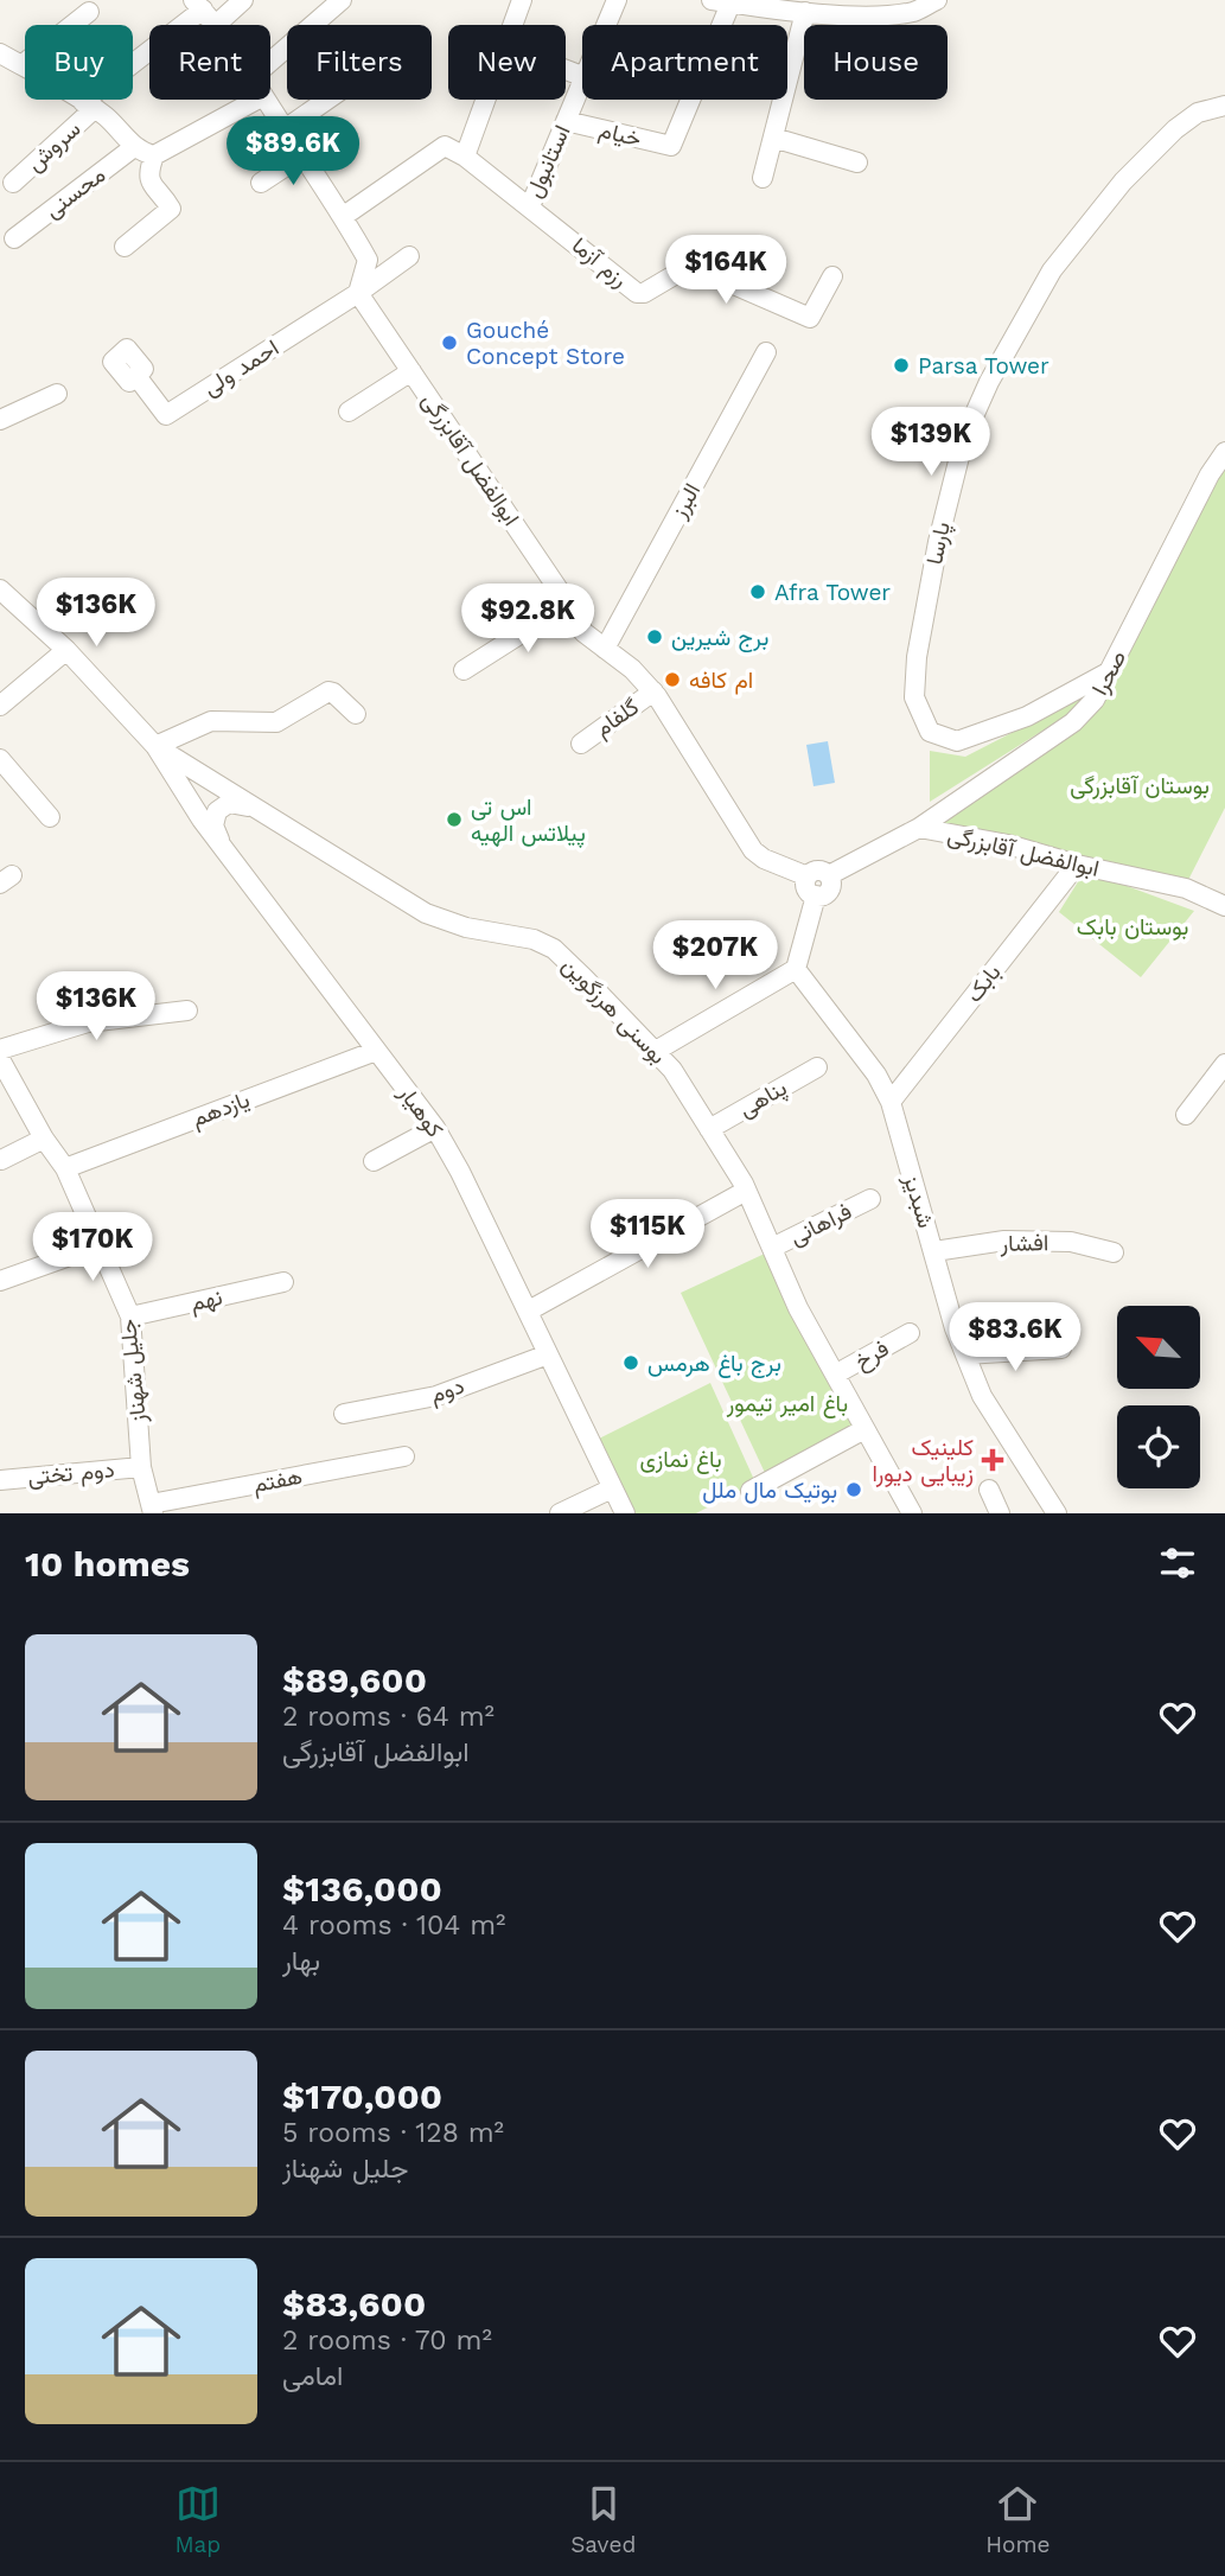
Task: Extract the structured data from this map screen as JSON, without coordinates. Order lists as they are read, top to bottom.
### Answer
{
  "streets": {
    "street": [
      "خیام",
      "سروش",
      "استانبول",
      "محسنی",
      "رزم آزما",
      "احمد ولی",
      "ابوالفضل آقابزرگی",
      "البرز",
      "پارسا",
      "صحرا",
      "گلفام",
      "بابک",
      "بوسنی هرزگوین",
      "پناهی",
      "یازدهم",
      "کوهیار",
      "شبدیز",
      "فراهانی",
      "افشار",
      "نهم",
      "فرخ",
      "جلیل شهناز",
      "دوم",
      "دوم تختی",
      "هفتم"
    ]
  },
  "crossings": [
    ["خیام", "استانبول"],
    ["استانبول", "رزم آزما"],
    ["احمد ولی", "ابوالفضل آقابزرگی"],
    ["ابوالفضل آقابزرگی", "البرز"],
    ["ابوالفضل آقابزرگی", "صحرا"],
    ["ابوالفضل آقابزرگی", "گلفام"],
    ["ابوالفضل آقابزرگی", "بابک"],
    ["پارسا", "صحرا"],
    ["بابک", "شبدیز"],
    ["بوسنی هرزگوین", "پناهی"],
    ["بوسنی هرزگوین", "کوهیار"],
    ["بوسنی هرزگوین", "فراهانی"],
    ["بوسنی هرزگوین", "فرخ"],
    ["یازدهم", "کوهیار"],
    ["یازدهم", "جلیل شهناز"],
    ["کوهیار", "دوم"],
    ["شبدیز", "افشار"],
    ["نهم", "جلیل شهناز"],
    ["جلیل شهناز", "دوم تختی"],
    ["جلیل شهناز", "هفتم"]
  ],
  "parks": [
    "بوستان آقابزرگی",
    "بوستان بابک",
    "باغ امیر تیمور",
    "باغ نمازی"
  ],
  "places": {
    "other": [
      "Gouché Concept Store",
      "Parsa Tower",
      "Afra Tower",
      "برج شیرین",
      "ام کافه",
      "اس تی پیلاتس الهیه",
      "برج باغ هرمس",
      "بوتیک مال ملل"
    ],
    "health": ["کلینیک زیبایی دیورا"]
  },
  "north": "top left",
  "page": {
    "chip": [
      "Buy",
      "Rent",
      "Filters",
      "New",
      "Apartment",
      "House"
    ],
    "price": [
      "$89.6K",
      "$164K",
      "$139K",
      "$136K",
      "$92.8K",
      "$207K",
      "$136K",
      "$115K",
      "$170K",
      "$83.6K"
    ],
    "heading": "10 homes",
    "list": [
      {
        "name": "$89,600",
        "note": "2 rooms · 64 m² · ابوالفضل آقابزرگی"
      },
      {
        "name": "$136,000",
        "note": "4 rooms · 104 m² · بهار"
      },
      {
        "name": "$170,000",
        "note": "5 rooms · 128 m² · جلیل شهناز"
      },
      {
        "name": "$83,600",
        "note": "2 rooms · 70 m² · امامی"
      }
    ],
    "tabs": ["Map", "Saved", "Home"]
  }
}
